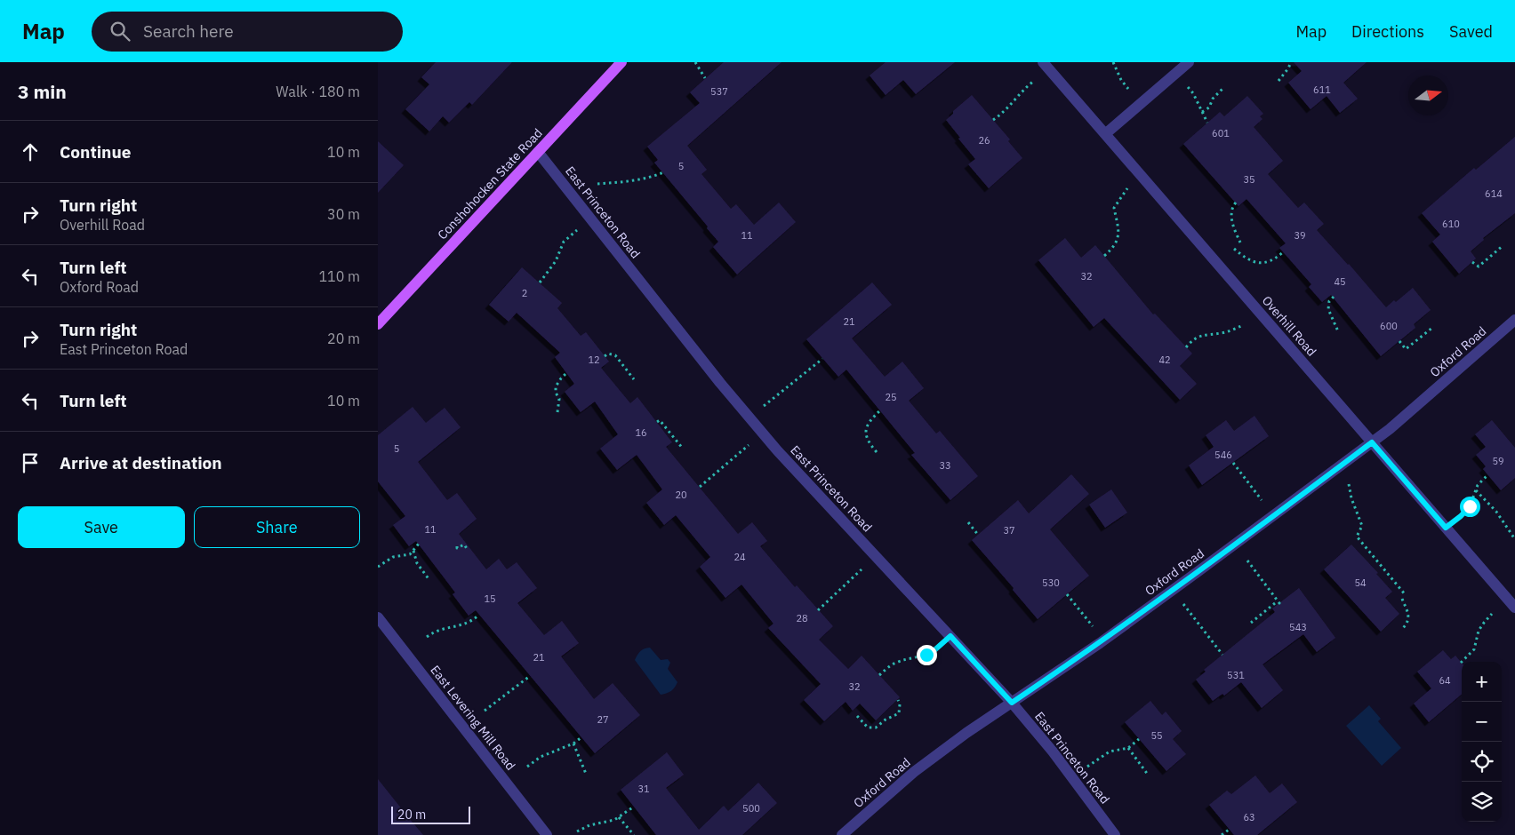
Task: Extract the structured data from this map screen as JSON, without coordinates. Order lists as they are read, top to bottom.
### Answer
{
  "streets": {
    "main road": ["Conshohocken State Road"],
    "street": [
      "East Princeton Road",
      "Overhill Road",
      "Oxford Road",
      "East Levering Mill Road"
    ]
  },
  "crossings": [
    ["Conshohocken State Road", "East Princeton Road"],
    ["East Princeton Road", "Oxford Road"],
    ["Overhill Road", "Oxford Road"]
  ],
  "house_numbers": [
    "611",
    "537",
    "601",
    "26",
    "5",
    "35",
    "614",
    "610",
    "11",
    "39",
    "32",
    "45",
    "2",
    "21",
    "600",
    "12",
    "42",
    "25",
    "16",
    "5",
    "546",
    "59",
    "33",
    "20",
    "11",
    "37",
    "24",
    "530",
    "54",
    "15",
    "28",
    "543",
    "21",
    "531",
    "64",
    "32",
    "27",
    "55",
    "31",
    "500",
    "63"
  ],
  "scale_bar": "20 m",
  "north": "right",
  "page": {
    "header": "Map",
    "search": "Search here",
    "nav": ["Map", "Directions", "Saved"],
    "heading": ["3 min", "Walk · 180 m"],
    "list": [
      ["Continue", "10 m"],
      ["Turn right", "Overhill Road", "30 m"],
      ["Turn left", "Oxford Road", "110 m"],
      ["Turn right", "East Princeton Road", "20 m"],
      ["Turn left", "10 m"],
      "Arrive at destination"
    ],
    "buttons": ["Save", "Share"],
    "map_buttons": ["+", "−"],
    "scale": "20 m"
  }
}
